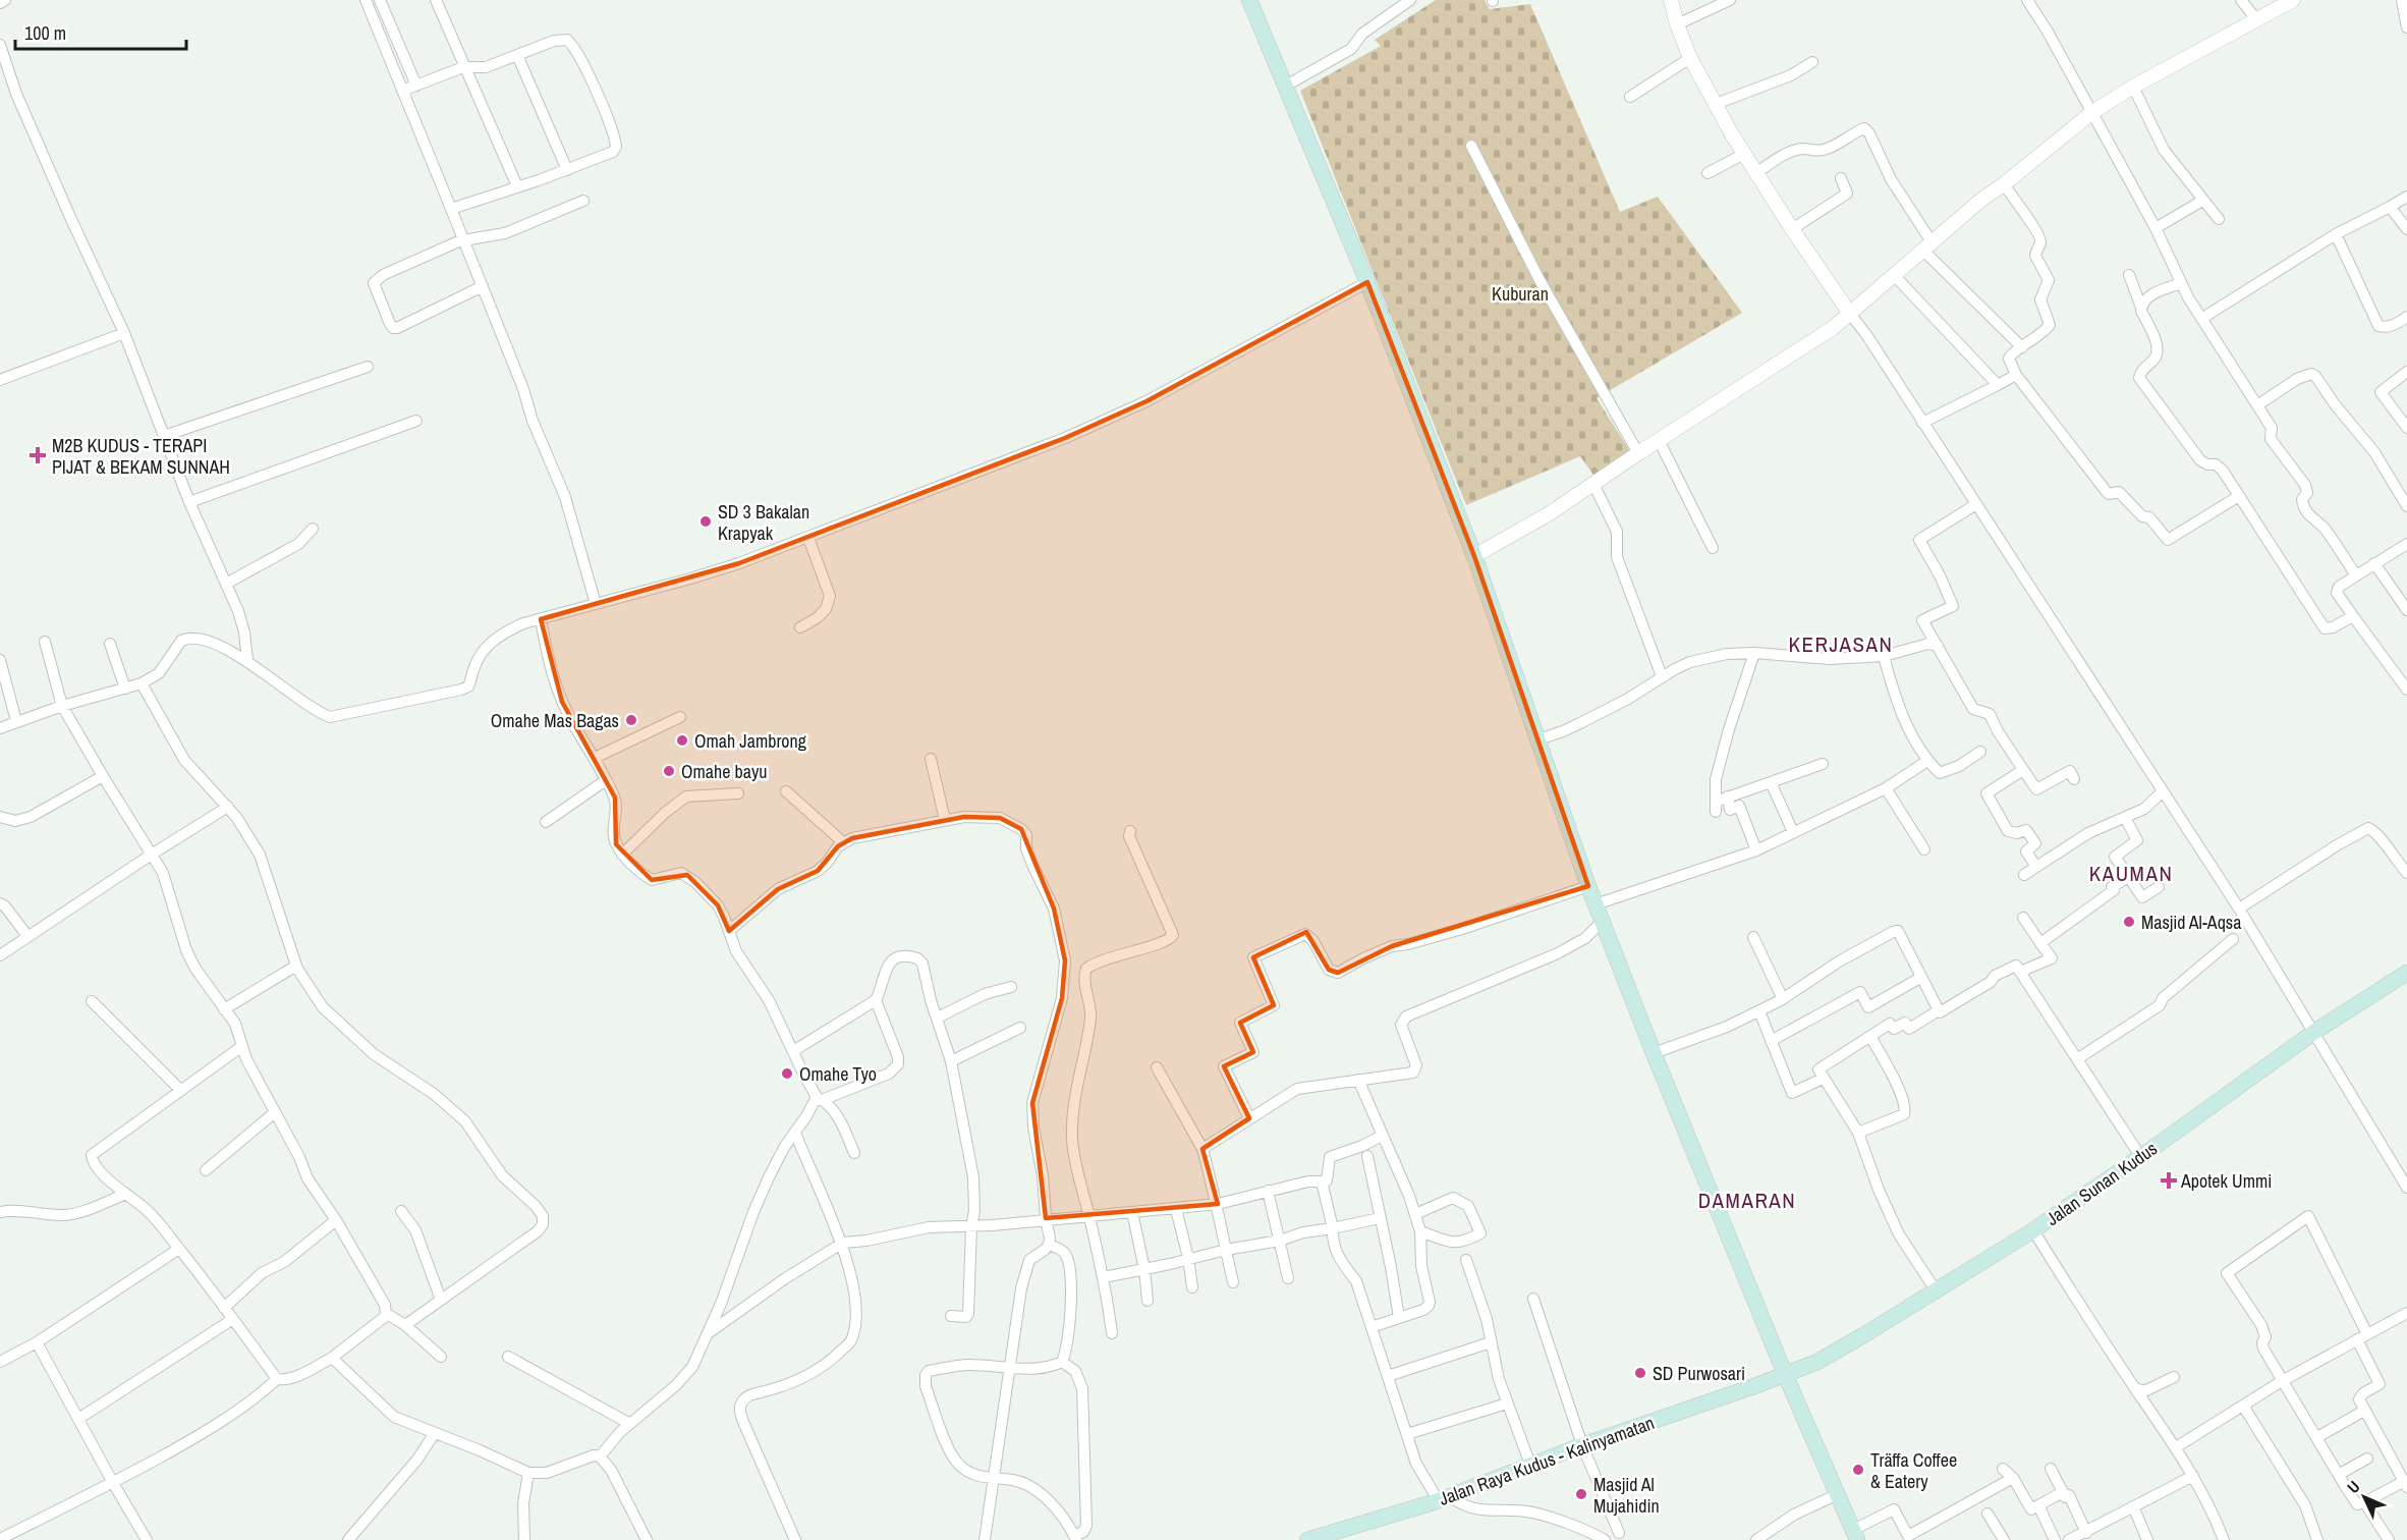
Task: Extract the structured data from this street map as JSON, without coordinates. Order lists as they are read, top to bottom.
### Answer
{
  "streets": {
    "main road": ["Jalan Sunan Kudus", "Jalan Raya Kudus - Kalinyamatan"]
  },
  "crossings": [
    ["Jalan Sunan Kudus", "Jalan Raya Kudus - Kalinyamatan"]
  ],
  "districts": ["KERJASAN", "KAUMAN", "DAMARAN"],
  "parks": ["Kuburan"],
  "places": {
    "health": ["M2B KUDUS - TERAPI PIJAT & BEKAM SUNNAH", "Apotek Ummi"],
    "other": [
      "SD 3 Bakalan Krapyak",
      "Omahe Mas Bagas",
      "Omah Jambrong",
      "Omahe bayu",
      "Masjid Al-Aqsa",
      "Omahe Tyo",
      "SD Purwosari",
      "Träffa Coffee & Eatery",
      "Masjid Al Mujahidin"
    ]
  },
  "scale_bar": "100 m",
  "north": "top left"
}
